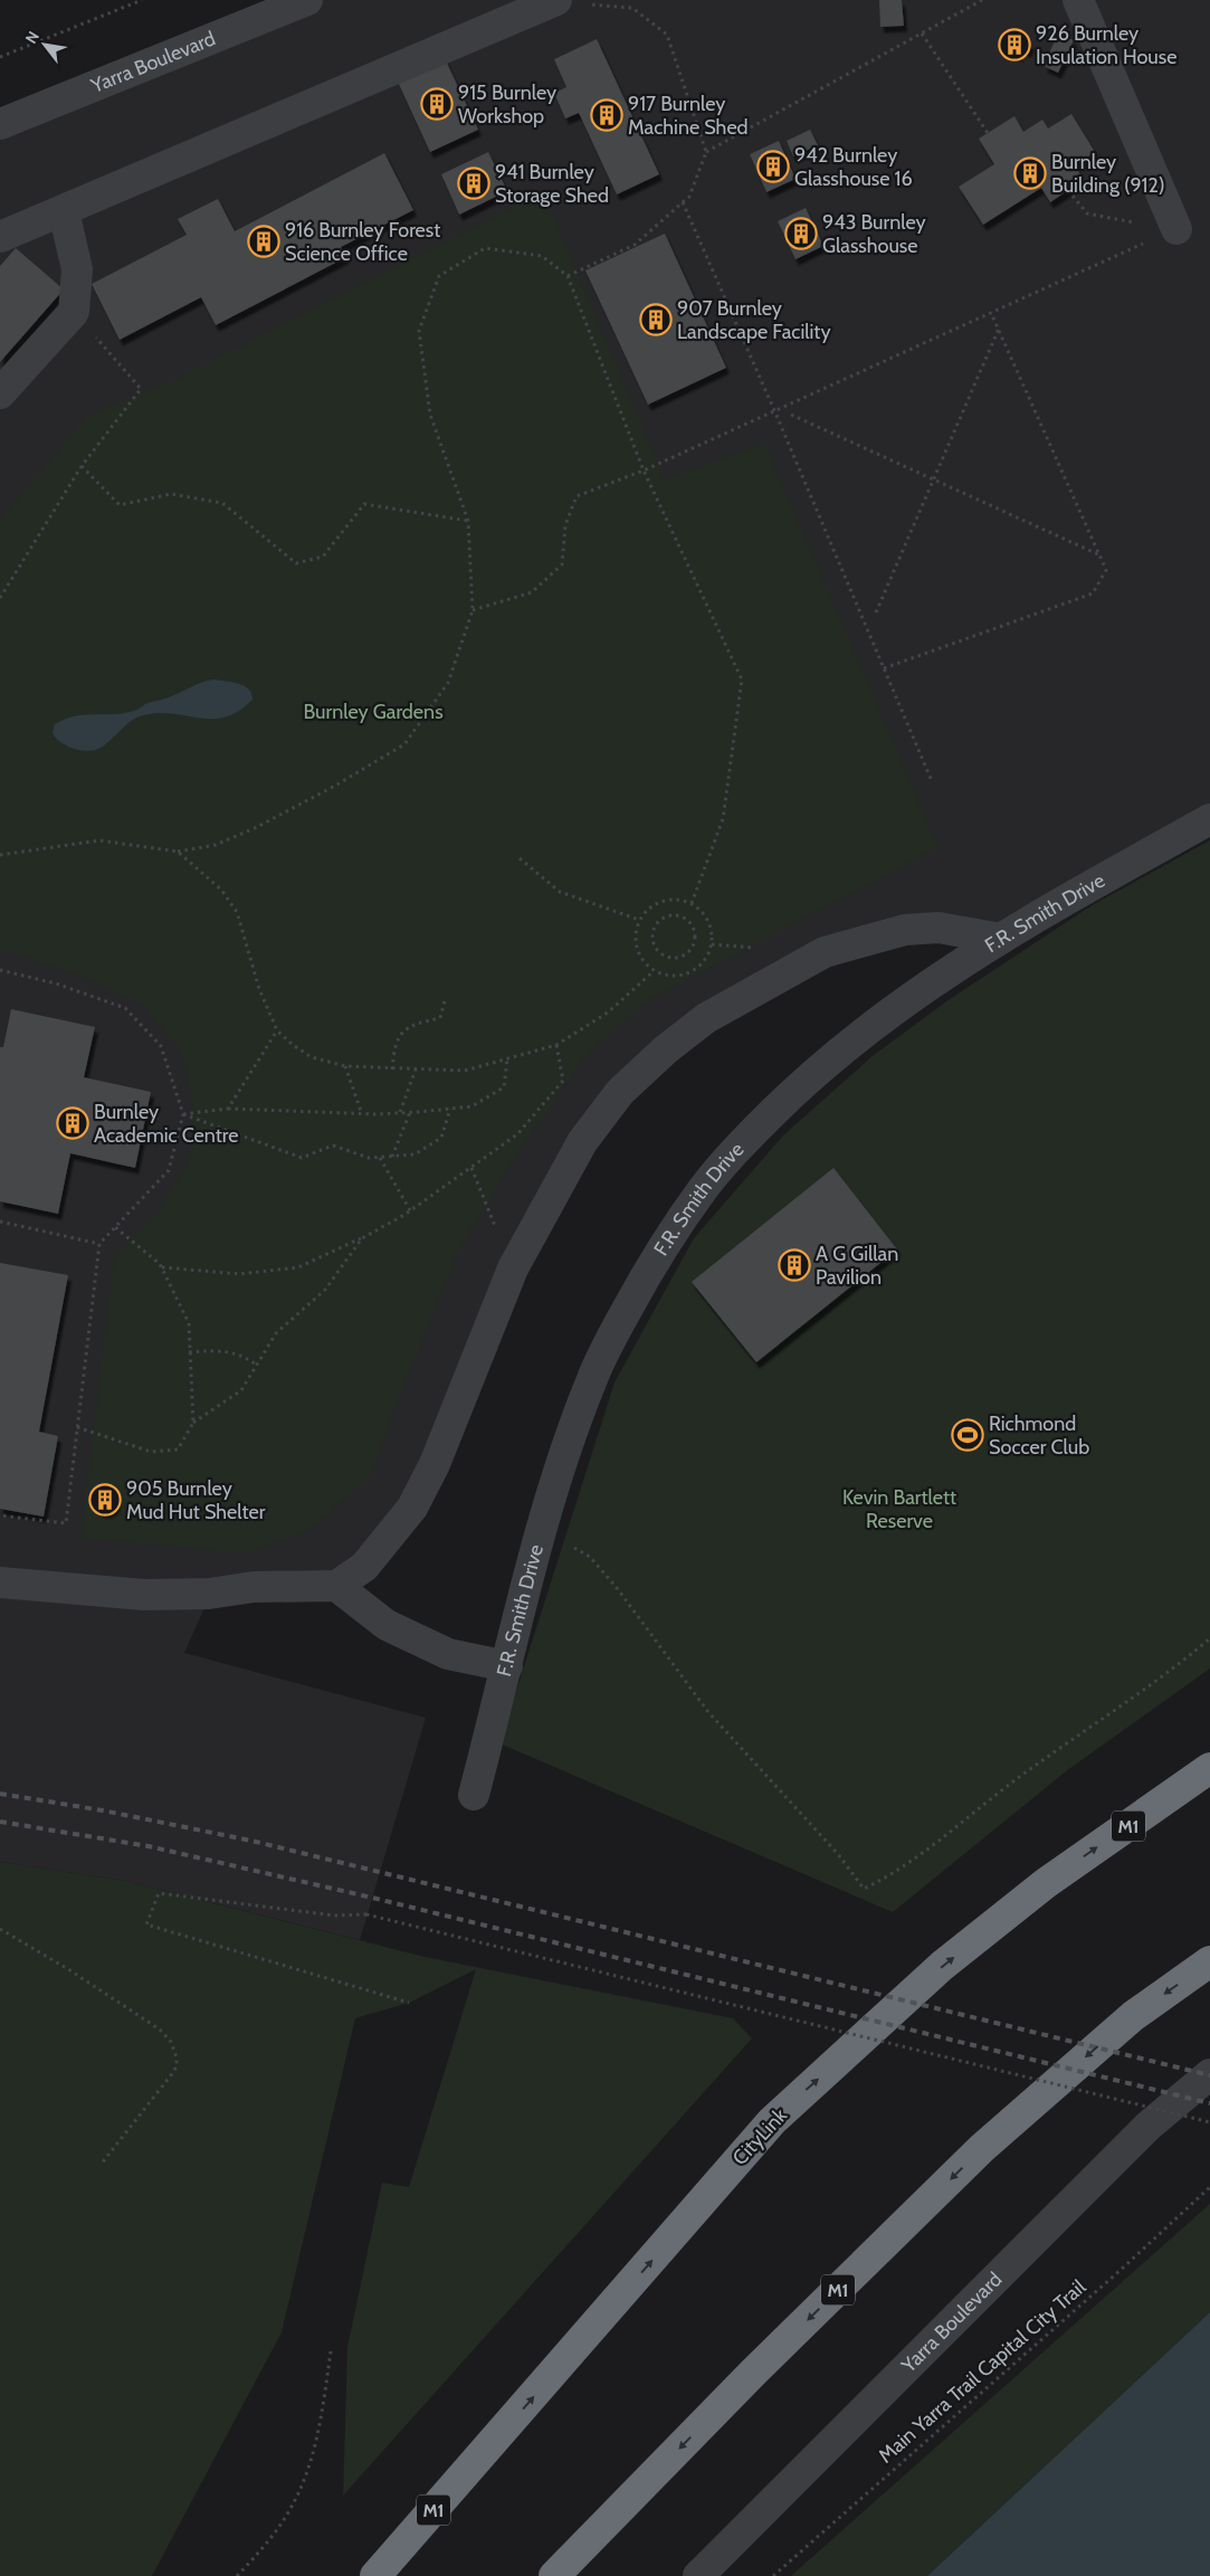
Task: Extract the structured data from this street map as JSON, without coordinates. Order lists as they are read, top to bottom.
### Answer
{
  "streets": {
    "highway": ["M1", "CityLink"],
    "street": ["Yarra Boulevard", "F.R. Smith Drive"],
    "path": ["Main Yarra Trail Capital City Trail"]
  },
  "parks": ["Burnley Gardens", "Kevin Bartlett Reserve"],
  "places": {
    "building": [
      "926 Burnley Insulation House",
      "915 Burnley Workshop",
      "917 Burnley Machine Shed",
      "942 Burnley Glasshouse 16",
      "Burnley Building (912)",
      "941 Burnley Storage Shed",
      "943 Burnley Glasshouse",
      "916 Burnley Forest Science Office",
      "907 Burnley Landscape Facility",
      "Burnley Academic Centre",
      "A G Gillan Pavilion",
      "905 Burnley Mud Hut Shelter"
    ],
    "sports": ["Richmond Soccer Club"]
  },
  "north": "top left"
}
